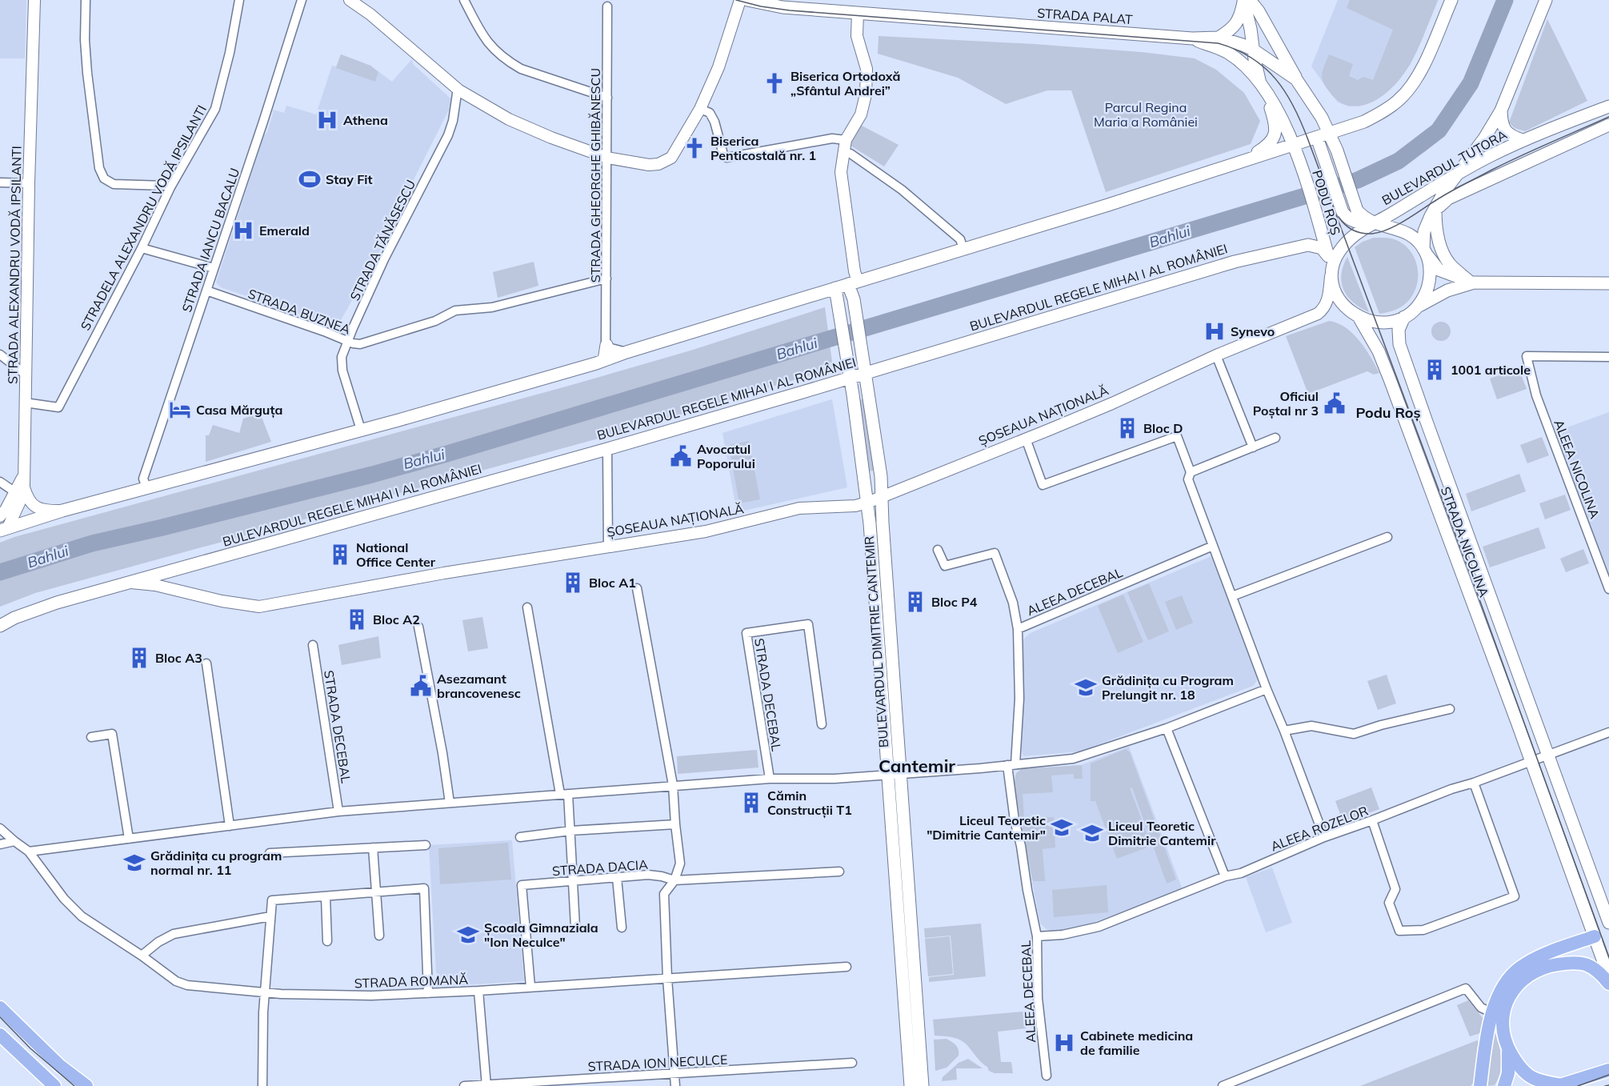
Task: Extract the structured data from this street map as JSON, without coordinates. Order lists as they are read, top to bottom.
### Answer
{
  "streets": {
    "main road": [
      "STRADA PALAT",
      "BULEVARDUL ȚUȚORA",
      "PODU ROȘ",
      "BULEVARDUL REGELE MIHAI I AL ROMÂNIEI",
      "ȘOSEAUA NAȚIONALĂ",
      "STRADA NICOLINA",
      "BULEVARDUL DIMITRIE CANTEMIR"
    ],
    "street": [
      "STRADA GHEORGHE GHIBĂNESCU",
      "STRADELA ALEXANDRU VODĂ IPSILANTI",
      "STRADA IANCU BACALU",
      "STRADA TĂNĂSESCU",
      "STRADA ALEXANDRU VODĂ IPSILANTI",
      "STRADA BUZNEA",
      "ALEEA NICOLINA",
      "ALEEA DECEBAL",
      "STRADA DECEBAL",
      "ALEEA ROZELOR",
      "STRADA DACIA",
      "STRADA ROMANĂ",
      "STRADA ION NECULCE"
    ]
  },
  "crossings": [
    ["STRADA PALAT", "PODU ROȘ"],
    ["BULEVARDUL ȚUȚORA", "PODU ROȘ"],
    ["BULEVARDUL ȚUȚORA", "ȘOSEAUA NAȚIONALĂ"],
    ["BULEVARDUL ȚUȚORA", "STRADA NICOLINA"],
    ["STRADA GHEORGHE GHIBĂNESCU", "STRADA BUZNEA"],
    ["PODU ROȘ", "BULEVARDUL REGELE MIHAI I AL ROMÂNIEI"],
    ["PODU ROȘ", "ȘOSEAUA NAȚIONALĂ"],
    ["PODU ROȘ", "STRADA NICOLINA"],
    ["STRADELA ALEXANDRU VODĂ IPSILANTI", "STRADA ALEXANDRU VODĂ IPSILANTI"],
    ["STRADA IANCU BACALU", "STRADA BUZNEA"],
    ["STRADA TĂNĂSESCU", "STRADA BUZNEA"],
    ["BULEVARDUL REGELE MIHAI I AL ROMÂNIEI", "ȘOSEAUA NAȚIONALĂ"],
    ["BULEVARDUL REGELE MIHAI I AL ROMÂNIEI", "BULEVARDUL DIMITRIE CANTEMIR"],
    ["ȘOSEAUA NAȚIONALĂ", "STRADA NICOLINA"],
    ["ȘOSEAUA NAȚIONALĂ", "BULEVARDUL DIMITRIE CANTEMIR"],
    ["STRADA NICOLINA", "ALEEA ROZELOR"],
    ["ALEEA DECEBAL", "ALEEA ROZELOR"],
    ["STRADA DACIA", "STRADA ROMANĂ"]
  ],
  "districts": ["Podu Roș", "Cantemir"],
  "water": ["Bahlui"],
  "parks": ["Parcul Regina Maria a României"],
  "places": {
    "church": ["Biserica Ortodoxă „Sfântul Andrei”", "Biserica Penticostală nr. 1"],
    "hospital": [
      "Athena",
      "Emerald",
      "Synevo",
      "Cabinete medicina de familie"
    ],
    "sports": ["Stay Fit"],
    "building": [
      "1001 articole",
      "Bloc D",
      "National Office Center",
      "Bloc A1",
      "Bloc P4",
      "Bloc A2",
      "Bloc A3",
      "Cămin Construcții T1"
    ],
    "public building": ["Oficiul Poștal nr 3", "Avocatul Poporului", "Asezamant brancovenesc"],
    "hotel": ["Casa Mărguța"],
    "school or university": [
      "Grădinița cu Program Prelungit nr. 18",
      "Liceul Teoretic \"Dimitrie Cantemir\"",
      "Liceul Teoretic Dimitrie Cantemir",
      "Grădinița cu program normal nr. 11",
      "Școala Gimnaziala \"Ion Neculce\""
    ]
  }
}
